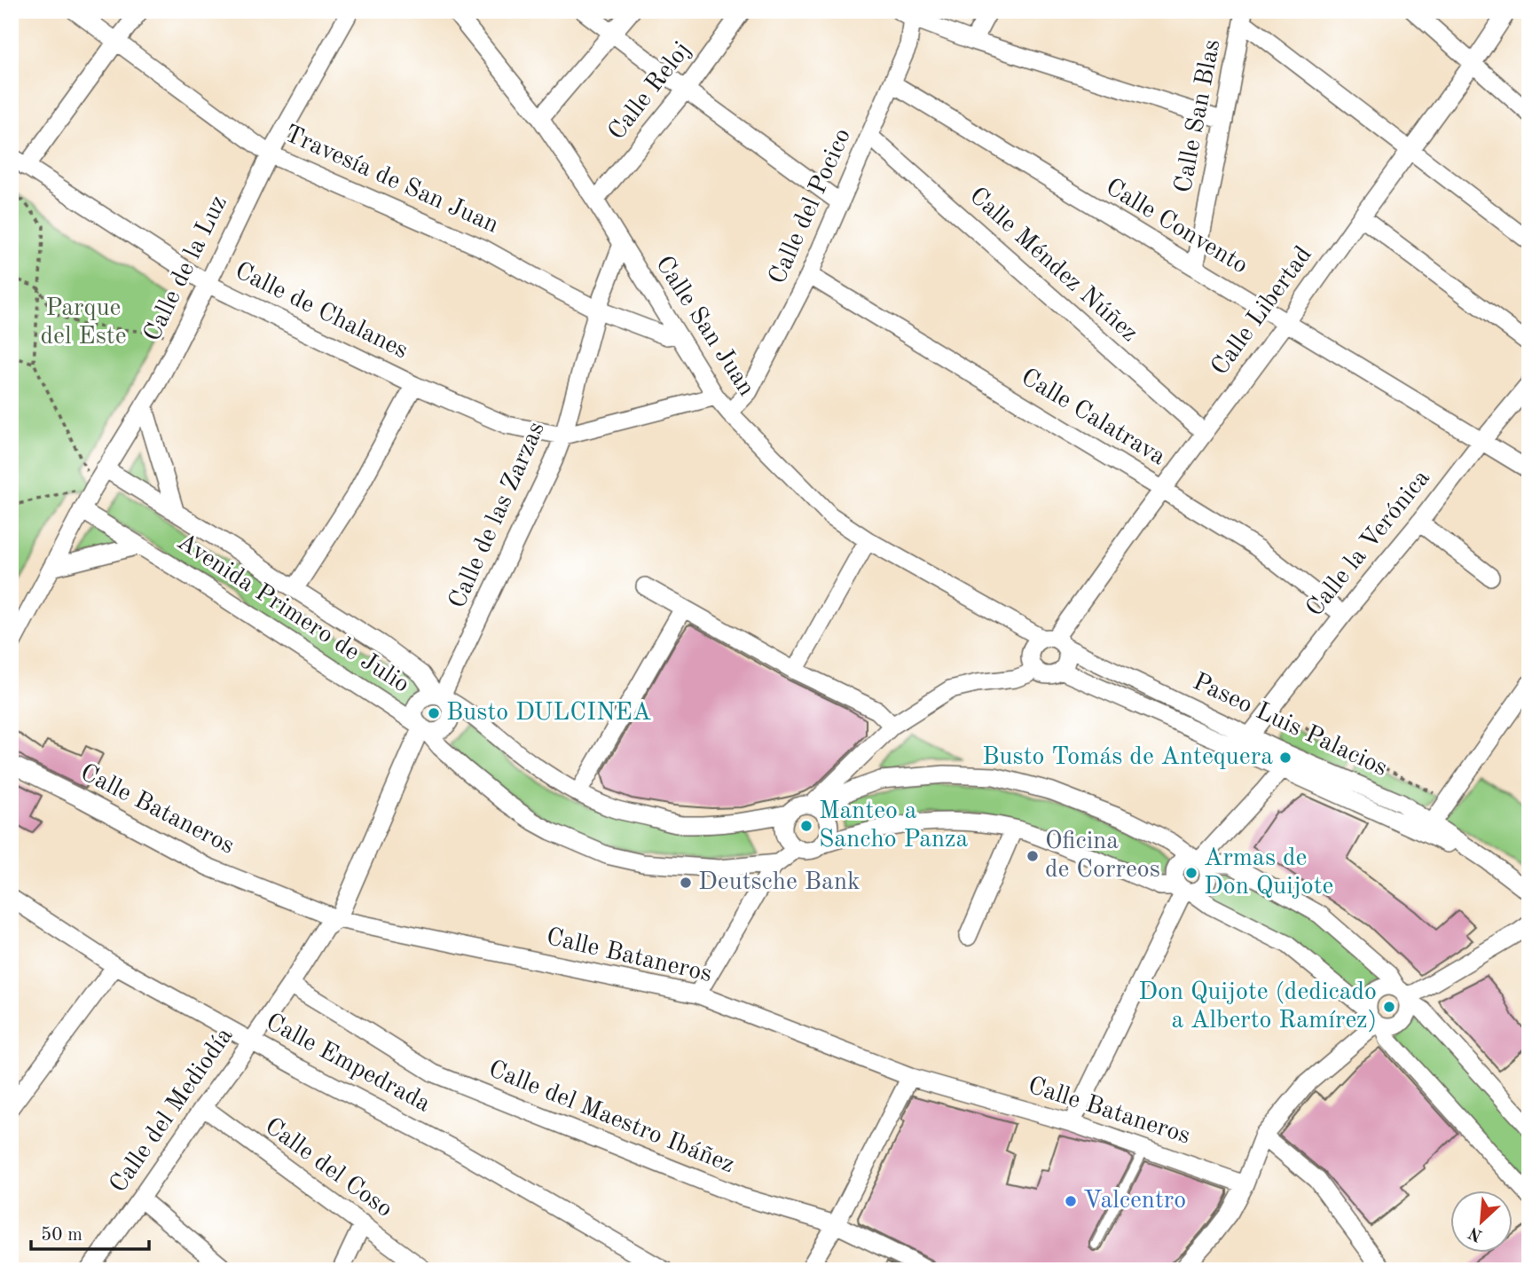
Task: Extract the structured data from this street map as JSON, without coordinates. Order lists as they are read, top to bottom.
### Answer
{
  "streets": {
    "street": [
      "Calle Reloj",
      "Calle San Blas",
      "Travesía de San Juan",
      "Calle del Pocico",
      "Calle Convento",
      "Calle Méndez Núñez",
      "Calle de la Luz",
      "Calle de Chalanes",
      "Calle Libertad",
      "Calle San Juan",
      "Calle Calatrava",
      "Calle de las Zarzas",
      "Calle la Verónica",
      "Avenida Primero de Julio",
      "Paseo Luis Palacios",
      "Calle Bataneros",
      "Calle Empedrada",
      "Calle del Mediodía",
      "Calle del Maestro Ibáñez",
      "Calle del Coso"
    ]
  },
  "crossings": [
    ["Calle Reloj", "Calle San Juan"],
    ["Calle San Blas", "Calle Convento"],
    ["Travesía de San Juan", "Calle de la Luz"],
    ["Travesía de San Juan", "Calle San Juan"],
    ["Travesía de San Juan", "Calle de las Zarzas"],
    ["Calle del Pocico", "Calle Convento"],
    ["Calle del Pocico", "Calle Méndez Núñez"],
    ["Calle del Pocico", "Calle San Juan"],
    ["Calle del Pocico", "Calle Calatrava"],
    ["Calle Convento", "Calle Libertad"],
    ["Calle Convento", "Calle la Verónica"],
    ["Calle Méndez Núñez", "Calle Libertad"],
    ["Calle de la Luz", "Calle de Chalanes"],
    ["Calle de la Luz", "Avenida Primero de Julio"],
    ["Calle de Chalanes", "Calle de las Zarzas"],
    ["Calle Libertad", "Calle San Juan"],
    ["Calle Libertad", "Calle Calatrava"],
    ["Calle Libertad", "Paseo Luis Palacios"],
    ["Calle San Juan", "Calle de las Zarzas"],
    ["Calle San Juan", "Paseo Luis Palacios"],
    ["Calle Calatrava", "Calle la Verónica"],
    ["Calle de las Zarzas", "Avenida Primero de Julio"],
    ["Calle la Verónica", "Paseo Luis Palacios"],
    ["Calle Bataneros", "Calle del Mediodía"],
    ["Calle Empedrada", "Calle del Mediodía"],
    ["Calle del Mediodía", "Calle del Maestro Ibáñez"],
    ["Calle del Mediodía", "Calle del Coso"]
  ],
  "parks": ["Parque del Este"],
  "places": [
    "Busto DULCINEA",
    "Busto Tomás de Antequera",
    "Manteo a Sancho Panza",
    "Oficina de Correos",
    "Armas de Don Quijote",
    "Deutsche Bank",
    "Don Quijote (dedicado a Alberto Ramírez)",
    "Valcentro"
  ],
  "scale_bar": "50 m",
  "north": "bottom left"
}
